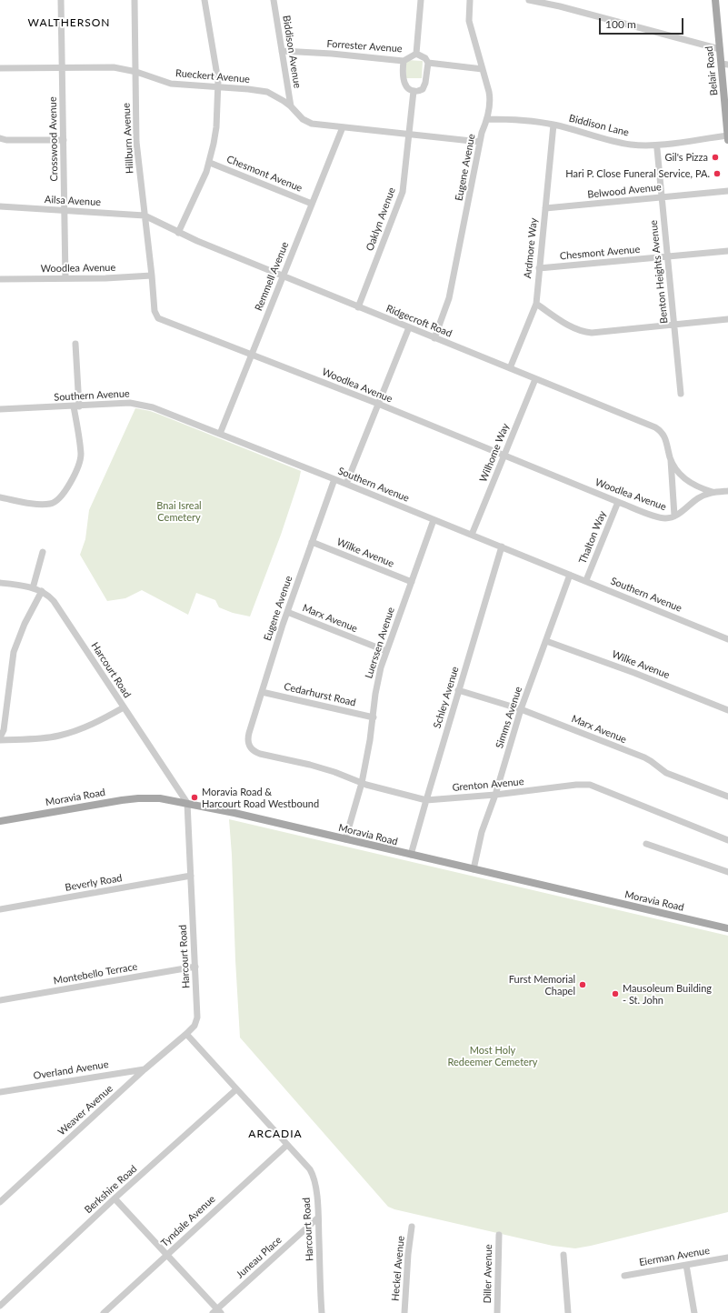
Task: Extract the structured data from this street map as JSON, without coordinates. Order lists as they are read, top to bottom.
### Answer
{
  "streets": {
    "main road": ["Belair Road", "Moravia Road"],
    "street": [
      "Forrester Avenue",
      "Biddison Avenue",
      "Rueckert Avenue",
      "Biddison Lane",
      "Hillburn Avenue",
      "Crosswood Avenue",
      "Eugene Avenue",
      "Chesmont Avenue",
      "Belwood Avenue",
      "Ailsa Avenue",
      "Oaklyn Avenue",
      "Ardmore Way",
      "Woodlea Avenue",
      "Benton Heights Avenue",
      "Remmell Avenue",
      "Ridgecroft Road",
      "Southern Avenue",
      "Wilhome Way",
      "Thalton Way",
      "Wilke Avenue",
      "Marx Avenue",
      "Luerssen Avenue",
      "Harcourt Road",
      "Cedarhurst Road",
      "Schley Avenue",
      "Simms Avenue",
      "Grenton Avenue",
      "Beverly Road",
      "Montebello Terrace",
      "Overland Avenue",
      "Weaver Avenue",
      "Berkshire Road",
      "Tyndale Avenue",
      "Eierman Avenue",
      "Juneau Place",
      "Heckel Avenue",
      "Diller Avenue"
    ]
  },
  "crossings": [
    ["Forrester Avenue", "Biddison Avenue"],
    ["Forrester Avenue", "Oaklyn Avenue"],
    ["Biddison Avenue", "Rueckert Avenue"],
    ["Belair Road", "Biddison Lane"],
    ["Rueckert Avenue", "Hillburn Avenue"],
    ["Rueckert Avenue", "Crosswood Avenue"],
    ["Biddison Lane", "Eugene Avenue"],
    ["Biddison Lane", "Ardmore Way"],
    ["Hillburn Avenue", "Ailsa Avenue"],
    ["Hillburn Avenue", "Woodlea Avenue"],
    ["Hillburn Avenue", "Ridgecroft Road"],
    ["Crosswood Avenue", "Ailsa Avenue"],
    ["Crosswood Avenue", "Woodlea Avenue"],
    ["Eugene Avenue", "Ridgecroft Road"],
    ["Eugene Avenue", "Southern Avenue"],
    ["Eugene Avenue", "Wilke Avenue"],
    ["Eugene Avenue", "Marx Avenue"],
    ["Eugene Avenue", "Cedarhurst Road"],
    ["Eugene Avenue", "Grenton Avenue"],
    ["Chesmont Avenue", "Ardmore Way"],
    ["Chesmont Avenue", "Benton Heights Avenue"],
    ["Chesmont Avenue", "Remmell Avenue"],
    ["Belwood Avenue", "Ardmore Way"],
    ["Belwood Avenue", "Benton Heights Avenue"],
    ["Ailsa Avenue", "Ridgecroft Road"],
    ["Oaklyn Avenue", "Ridgecroft Road"],
    ["Ardmore Way", "Ridgecroft Road"],
    ["Woodlea Avenue", "Remmell Avenue"],
    ["Woodlea Avenue", "Ridgecroft Road"],
    ["Woodlea Avenue", "Wilhome Way"],
    ["Woodlea Avenue", "Thalton Way"],
    ["Remmell Avenue", "Ridgecroft Road"],
    ["Remmell Avenue", "Southern Avenue"],
    ["Ridgecroft Road", "Wilhome Way"],
    ["Southern Avenue", "Wilhome Way"],
    ["Southern Avenue", "Thalton Way"],
    ["Southern Avenue", "Luerssen Avenue"],
    ["Southern Avenue", "Schley Avenue"],
    ["Southern Avenue", "Simms Avenue"],
    ["Wilke Avenue", "Luerssen Avenue"],
    ["Wilke Avenue", "Simms Avenue"],
    ["Marx Avenue", "Luerssen Avenue"],
    ["Marx Avenue", "Schley Avenue"],
    ["Marx Avenue", "Simms Avenue"],
    ["Luerssen Avenue", "Cedarhurst Road"],
    ["Luerssen Avenue", "Grenton Avenue"],
    ["Luerssen Avenue", "Moravia Road"],
    ["Harcourt Road", "Moravia Road"],
    ["Harcourt Road", "Beverly Road"],
    ["Harcourt Road", "Montebello Terrace"],
    ["Harcourt Road", "Weaver Avenue"],
    ["Harcourt Road", "Berkshire Road"],
    ["Harcourt Road", "Tyndale Avenue"],
    ["Harcourt Road", "Juneau Place"],
    ["Schley Avenue", "Grenton Avenue"],
    ["Schley Avenue", "Moravia Road"],
    ["Simms Avenue", "Grenton Avenue"],
    ["Simms Avenue", "Moravia Road"],
    ["Overland Avenue", "Weaver Avenue"]
  ],
  "districts": ["WALTHERSON", "ARCADIA"],
  "parks": ["Bnai Isreal Cemetery", "Most Holy Redeemer Cemetery"],
  "places": [
    "Gil's Pizza",
    "Hari P. Close Funeral Service, PA.",
    "Moravia Road & Harcourt Road Westbound",
    "Furst Memorial Chapel",
    "Mausoleum Building - St. John"
  ],
  "scale_bar": "100 m"
}
